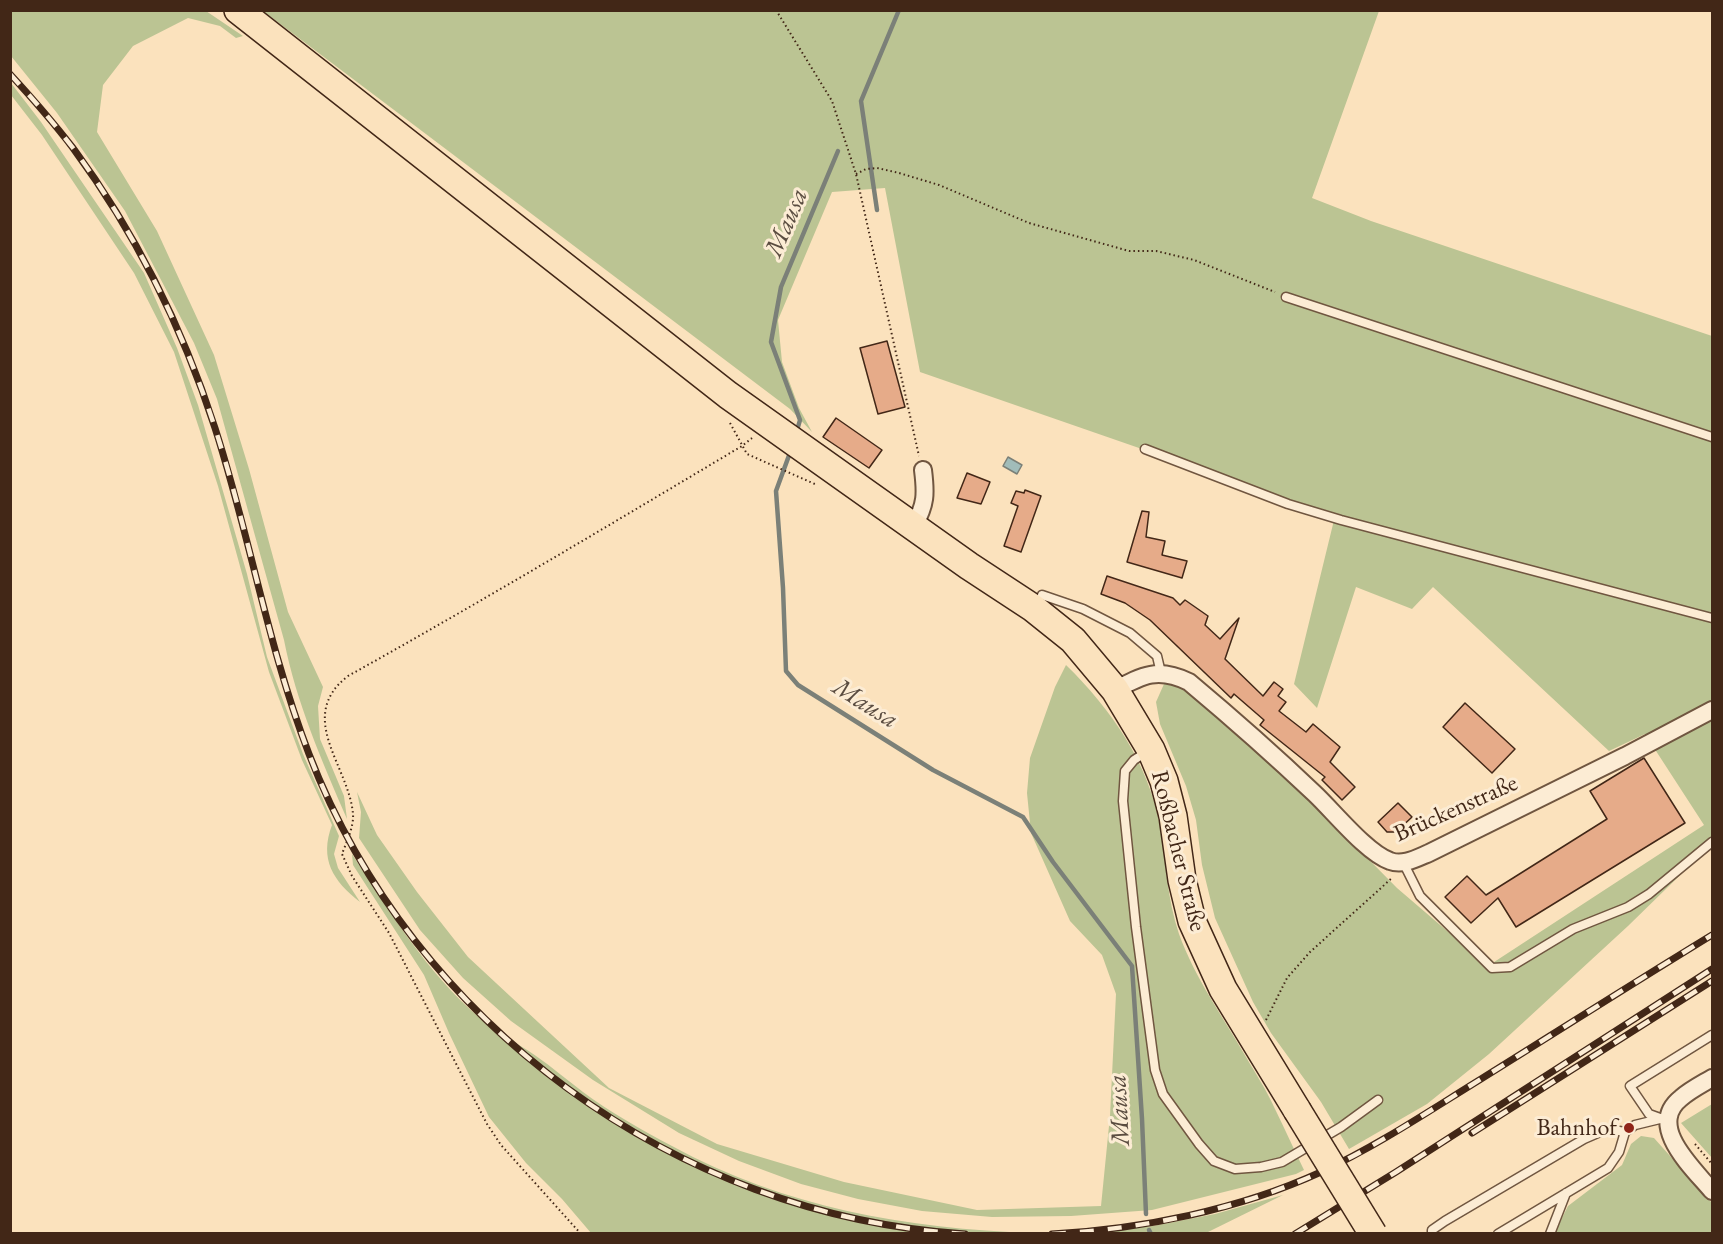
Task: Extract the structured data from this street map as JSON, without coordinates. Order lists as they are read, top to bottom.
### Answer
{
  "streets": {
    "main road": ["Roßbacher Straße"],
    "street": ["Brückenstraße"]
  },
  "water": ["Mausa"],
  "places": ["Bahnhof"]
}
